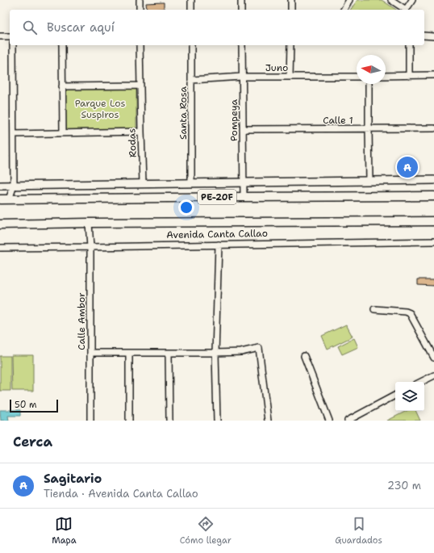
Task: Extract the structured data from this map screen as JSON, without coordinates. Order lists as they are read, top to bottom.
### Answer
{
  "streets": {
    "main road": ["PE-20F", "Avenida Canta Callao"],
    "street": [
      "Juno",
      "Santa Rosa",
      "Pompeya",
      "Calle 1",
      "Rodas",
      "Calle Ambor"
    ]
  },
  "crossings": [
    ["Juno", "Santa Rosa"],
    ["Juno", "Pompeya"],
    ["Pompeya", "Calle 1"],
    ["Pompeya", "PE-20F"],
    ["Avenida Canta Callao", "Calle Ambor"]
  ],
  "parks": ["Parque Los Suspiros"],
  "scale_bar": "50 m",
  "north": "left",
  "page": {
    "search": "Buscar aquí",
    "pins": "A",
    "scale": "50 m",
    "heading": "Cerca",
    "list": [
      {
        "mark": "A",
        "name": "Sagitario",
        "note": "Tienda · Avenida Canta Callao",
        "value": "230 m"
      }
    ],
    "nav": ["Mapa", "Cómo llegar", "Guardados"]
  }
}
